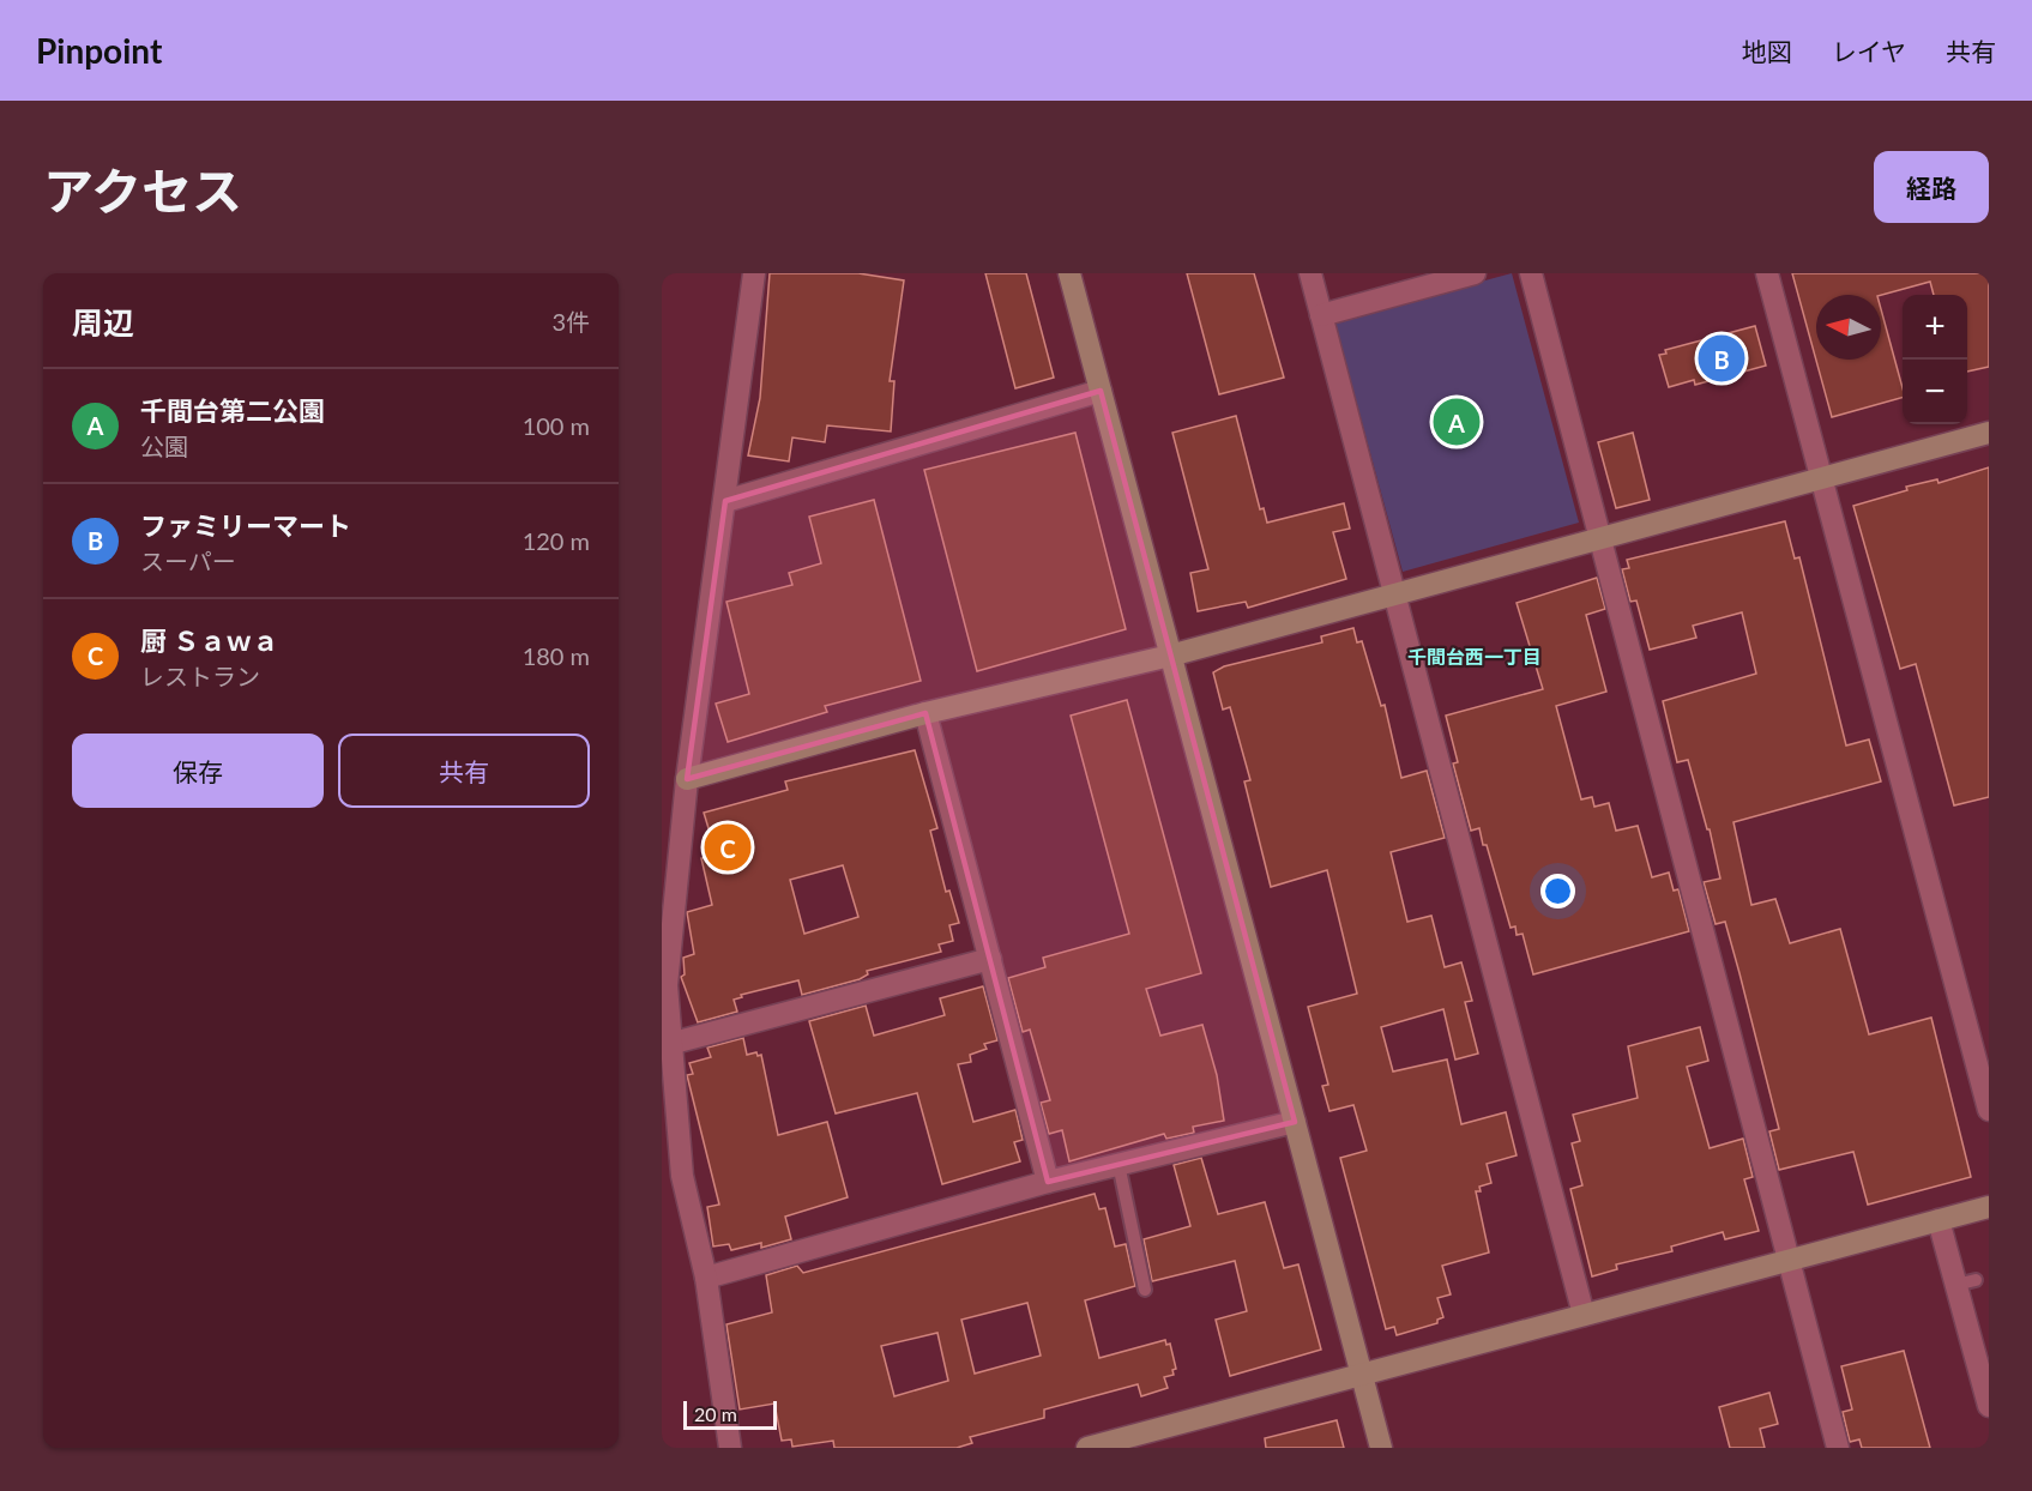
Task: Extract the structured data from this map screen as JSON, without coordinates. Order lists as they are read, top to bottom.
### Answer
{
  "districts": ["千間台西一丁目"],
  "scale_bar": "20 m",
  "north": "left",
  "page": {
    "header": "Pinpoint",
    "nav": ["地図", "レイヤ", "共有"],
    "title": "アクセス",
    "buttons": [
      "経路",
      ["保存", "共有"]
    ],
    "heading": ["周辺", "3件"],
    "map_buttons": ["+", "−"],
    "pins": ["B", "A", "C"],
    "list": [
      {
        "mark": "A",
        "name": "千間台第二公園",
        "note": "公園",
        "value": "100 m"
      },
      {
        "mark": "B",
        "name": "ファミリーマート",
        "note": "スーパー",
        "value": "120 m"
      },
      {
        "mark": "C",
        "name": "厨 Ｓａｗａ",
        "note": "レストラン",
        "value": "180 m"
      }
    ],
    "scale": "20 m"
  }
}
